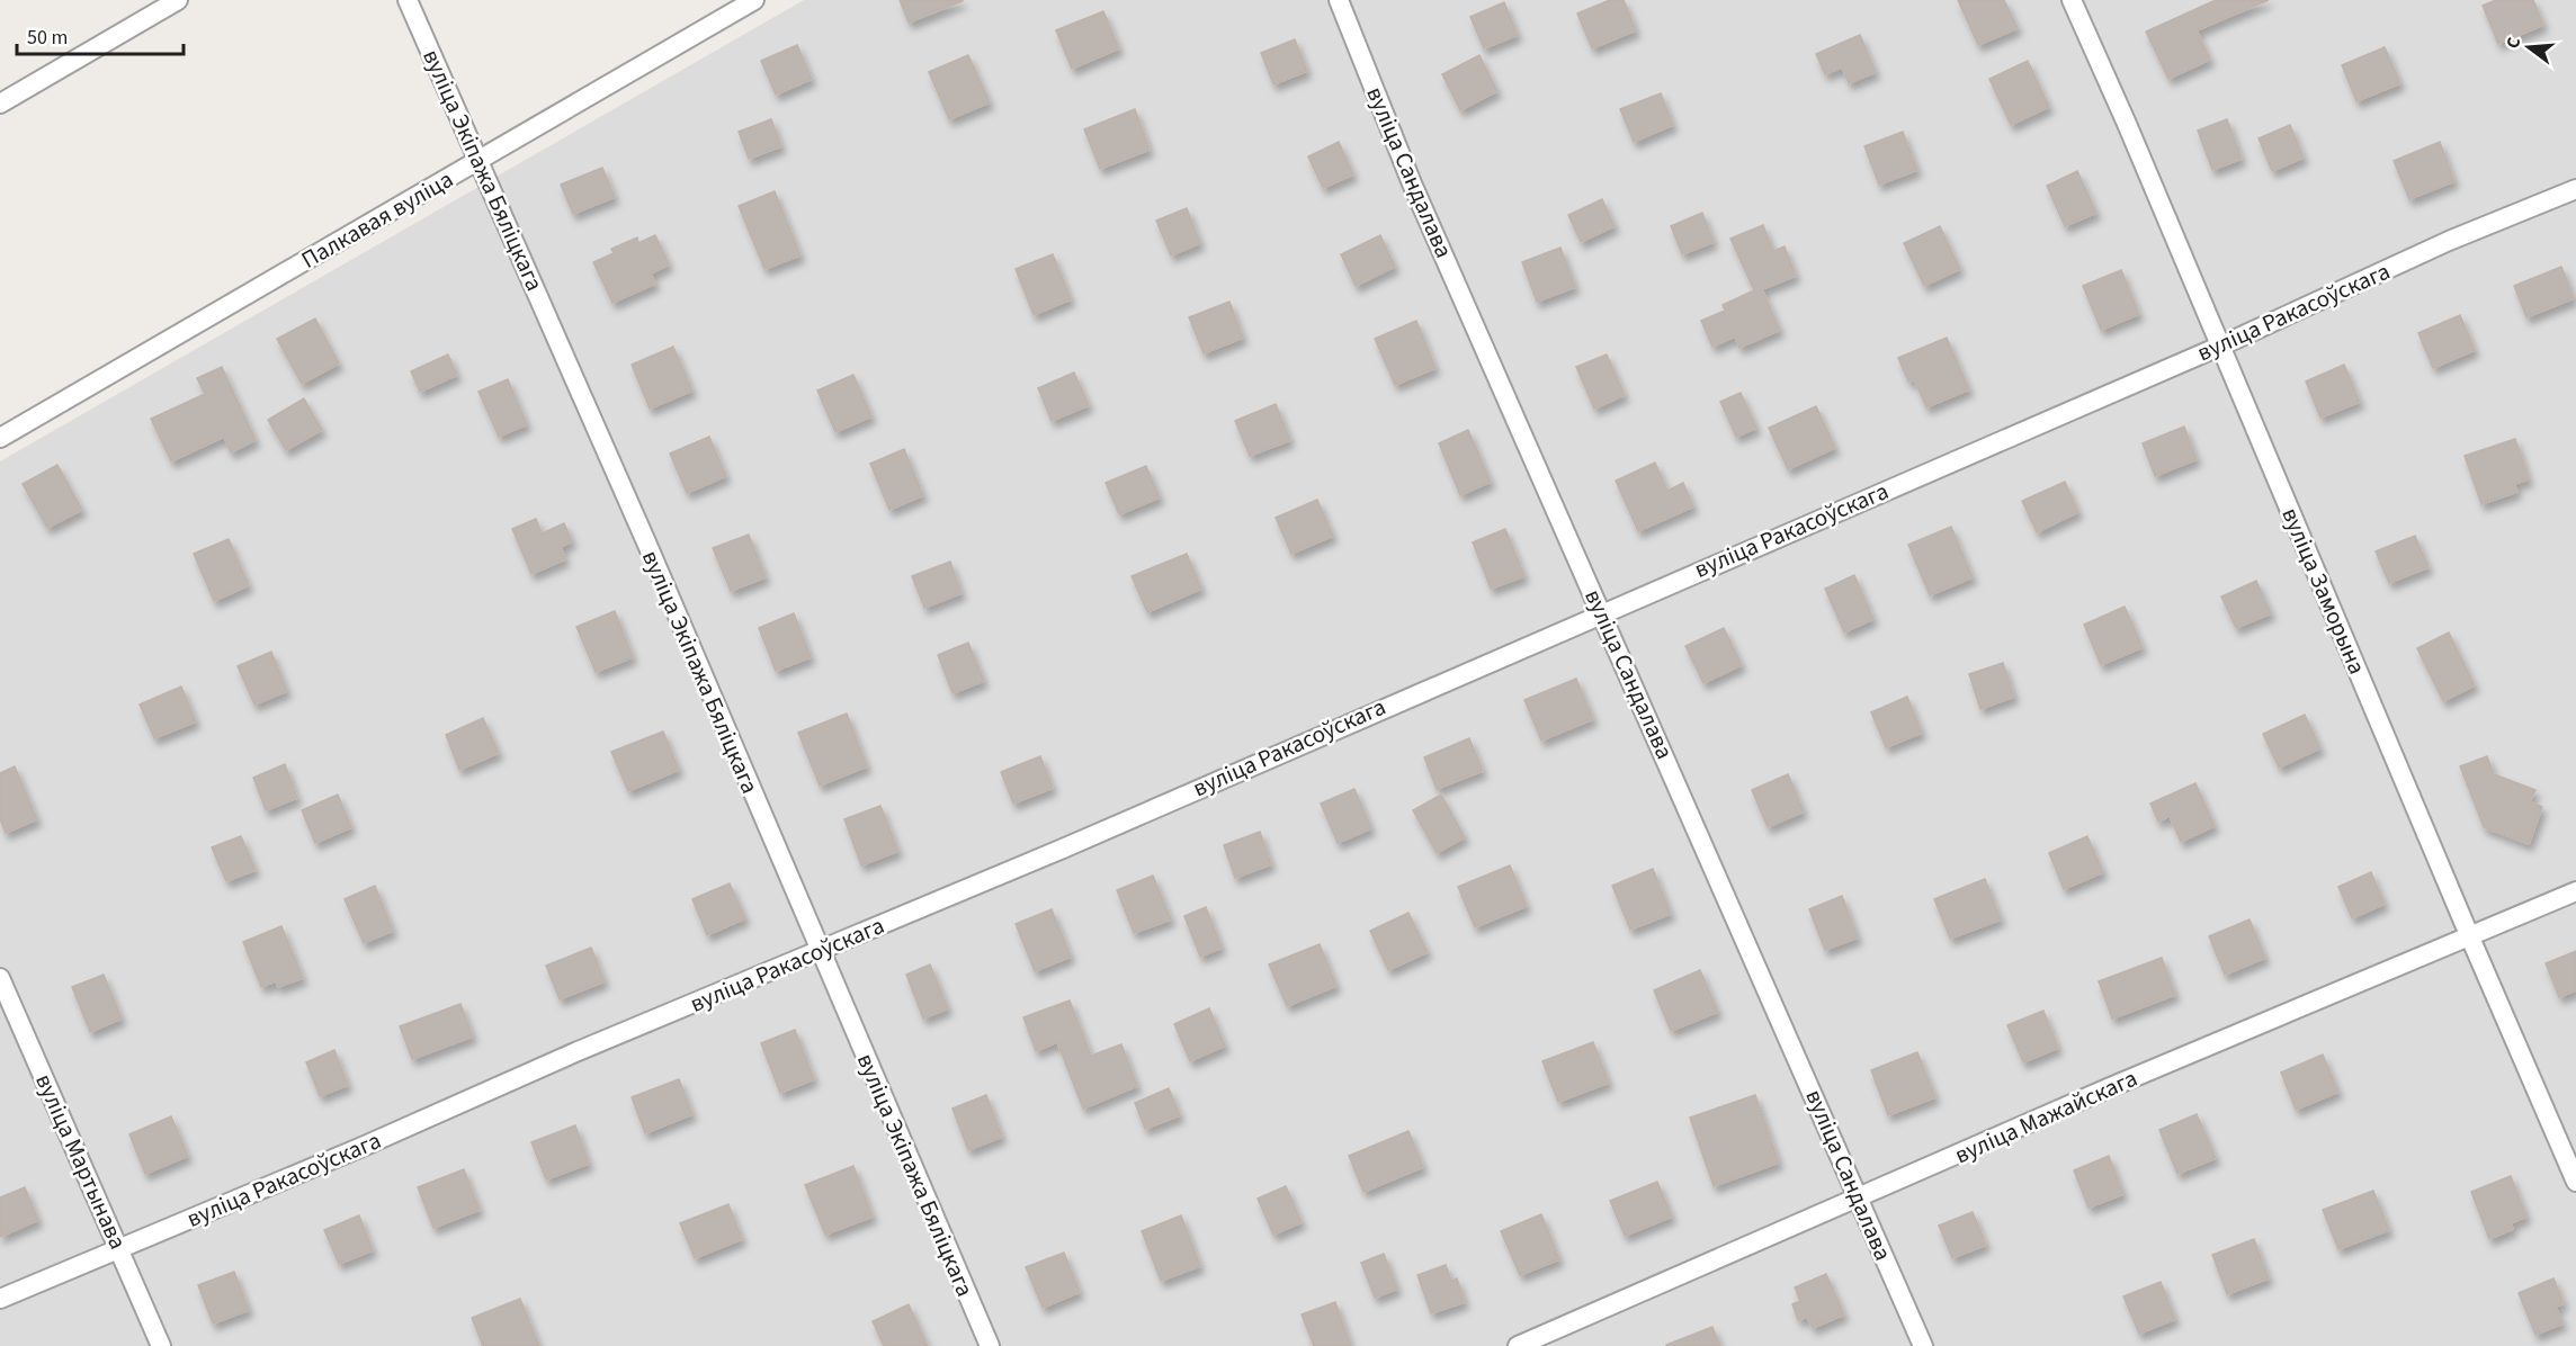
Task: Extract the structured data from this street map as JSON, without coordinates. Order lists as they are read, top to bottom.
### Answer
{
  "streets": {
    "street": [
      "вуліца Экіпажа Бяліцкага",
      "вуліца Сандалава",
      "Палкавая вуліца",
      "вуліца Ракасоўскага",
      "вуліца Заморына",
      "вуліца Мажайскага",
      "вуліца Мартынава"
    ]
  },
  "crossings": [
    ["вуліца Экіпажа Бяліцкага", "Палкавая вуліца"],
    ["вуліца Экіпажа Бяліцкага", "вуліца Ракасоўскага"],
    ["вуліца Сандалава", "вуліца Ракасоўскага"],
    ["вуліца Сандалава", "вуліца Мажайскага"],
    ["вуліца Ракасоўскага", "вуліца Заморына"],
    ["вуліца Ракасоўскага", "вуліца Мартынава"],
    ["вуліца Заморына", "вуліца Мажайскага"]
  ],
  "scale_bar": "50 m",
  "north": "left"
}
